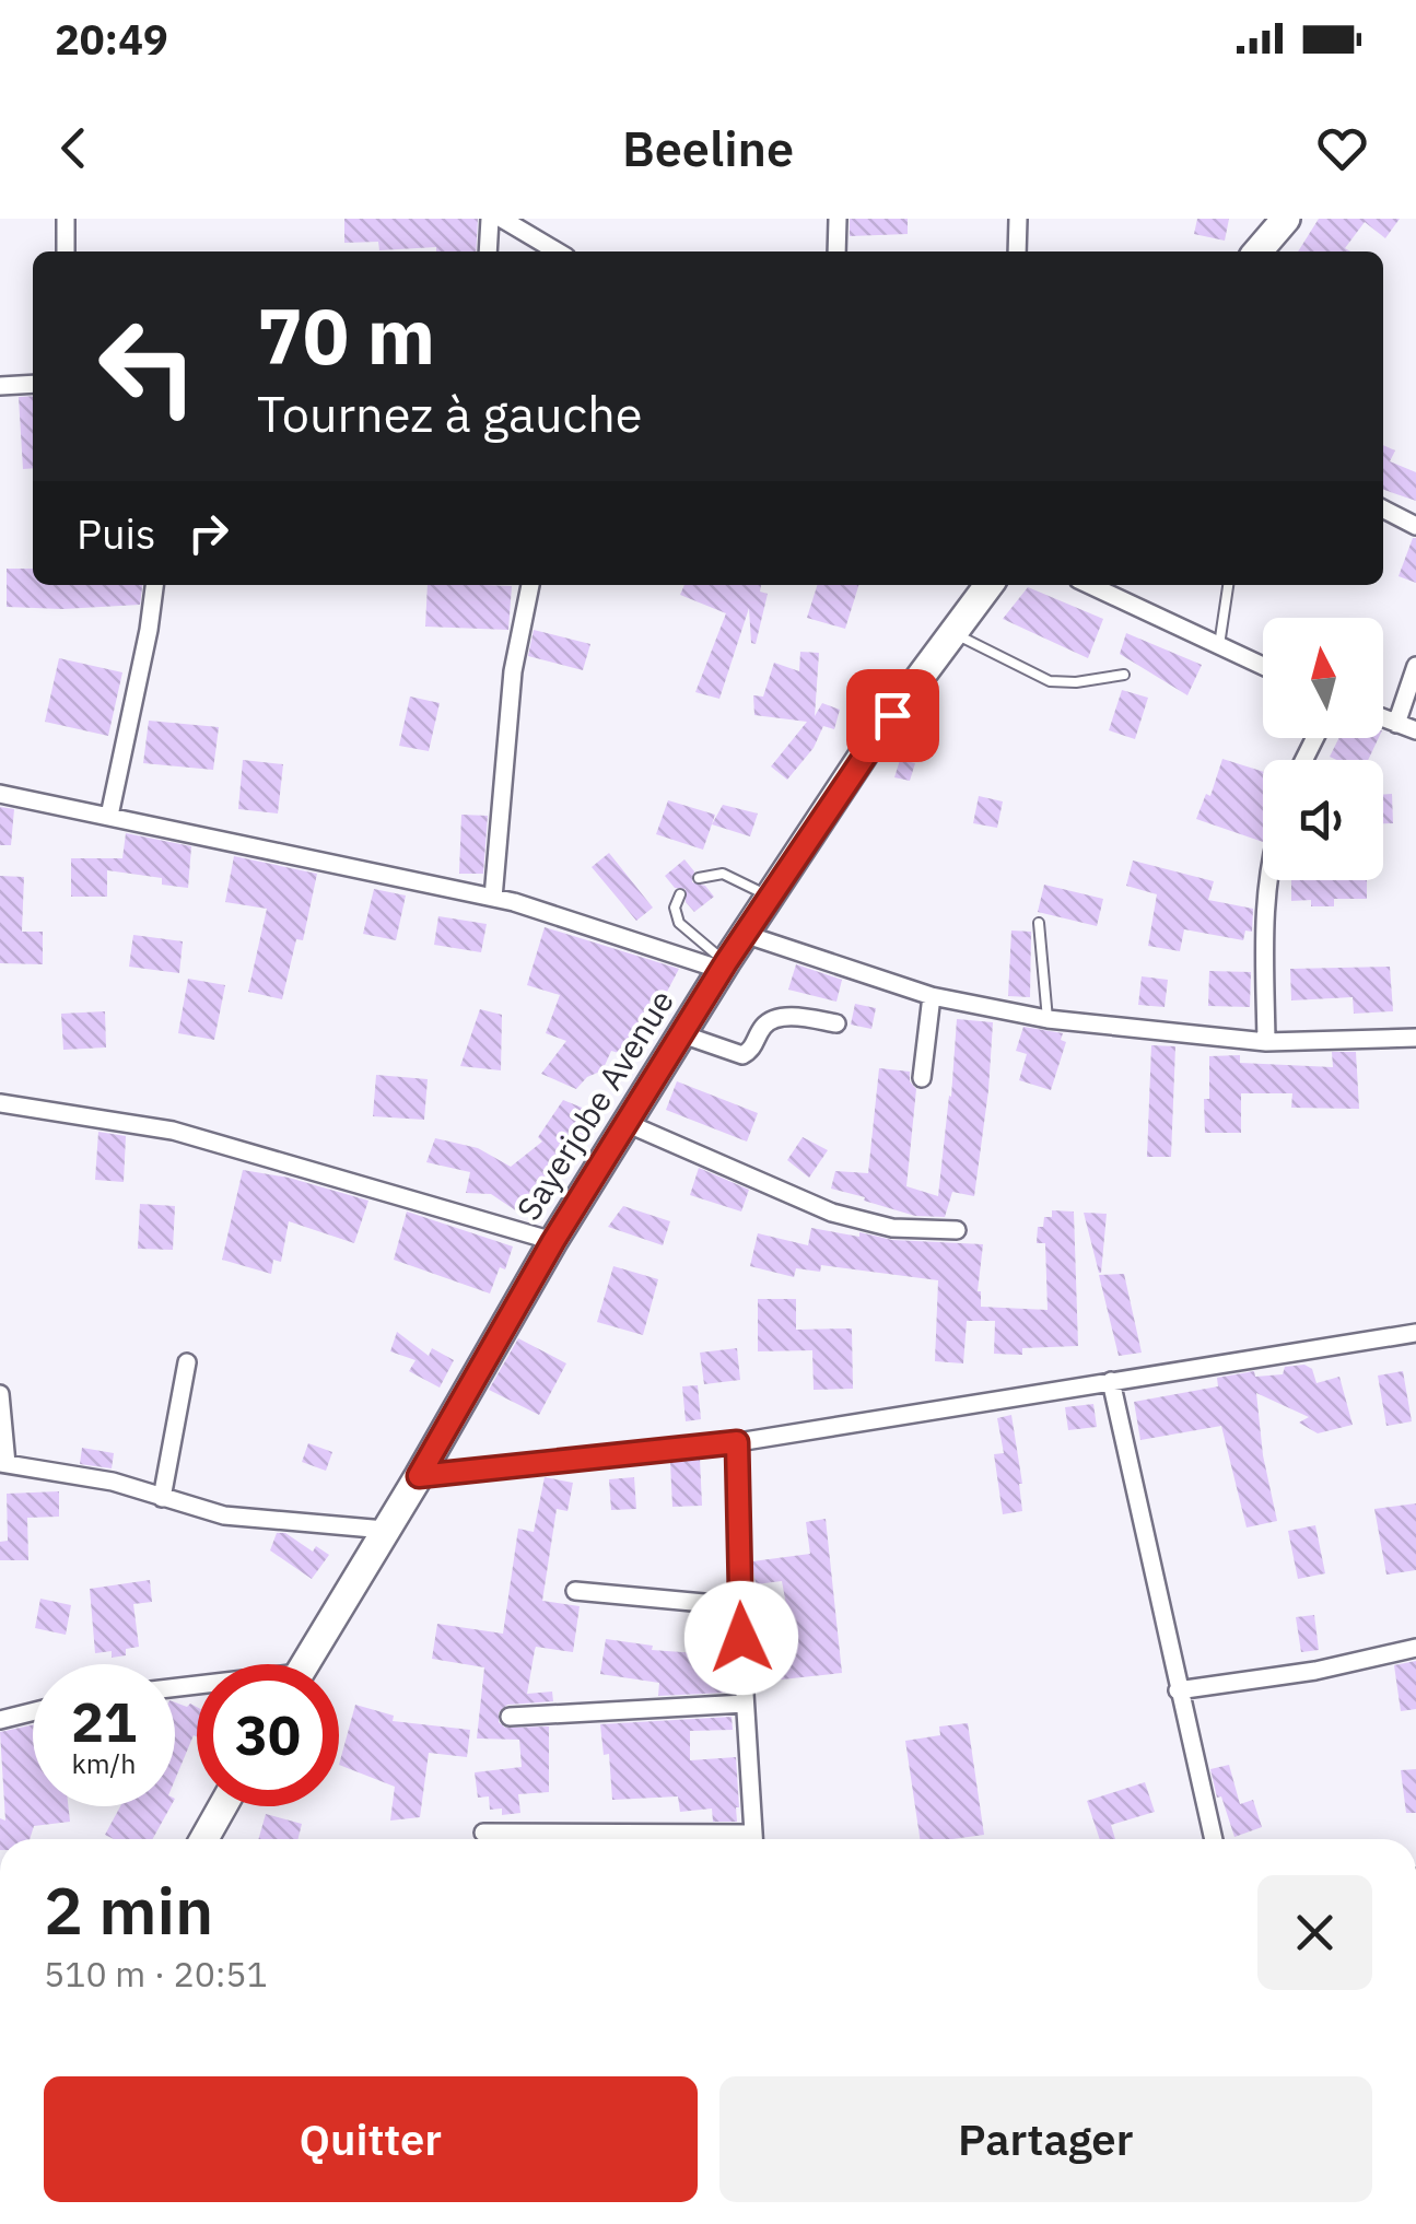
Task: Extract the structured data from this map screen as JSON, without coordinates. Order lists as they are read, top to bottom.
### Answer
{
  "streets": {
    "main road": ["Sayerjobe Avenue"]
  },
  "north": "top",
  "page": {
    "status": "20:49",
    "header": "Beeline",
    "turn": ["70 m", "Tournez à gauche"],
    "then": "Puis",
    "speed": "21 km/h",
    "limit": "30",
    "heading": ["2 min", "510 m · 20:51"],
    "buttons": ["Quitter", "Partager"]
  }
}
